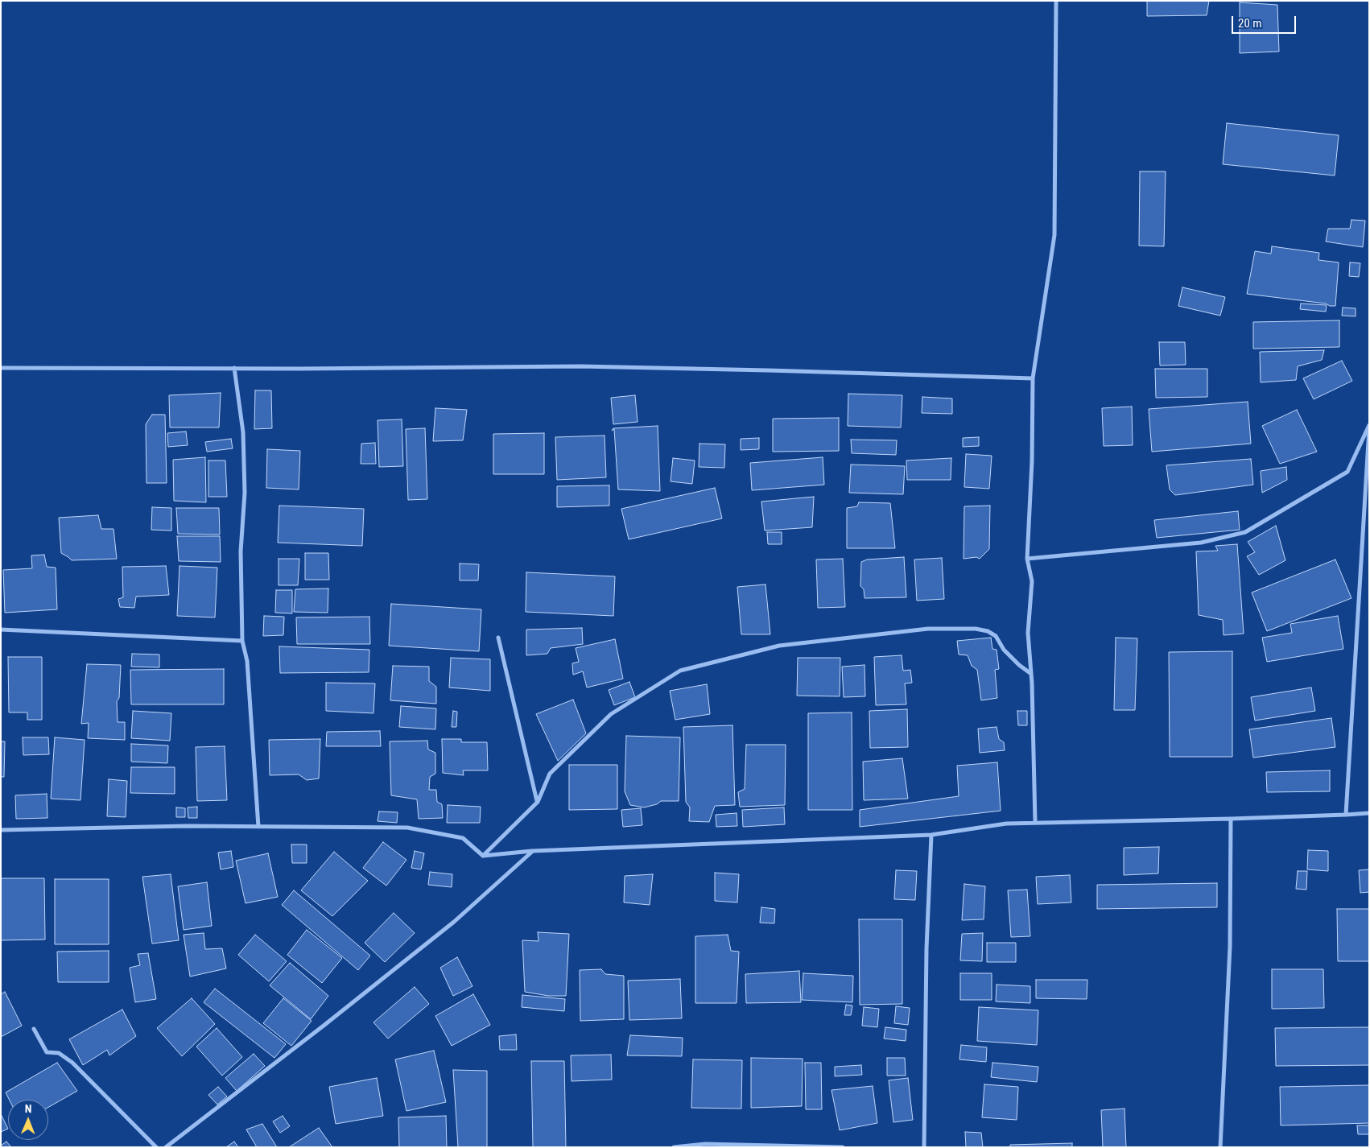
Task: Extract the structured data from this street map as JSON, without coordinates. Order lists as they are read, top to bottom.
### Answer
{
  "scale_bar": "20 m",
  "north": "top"
}
